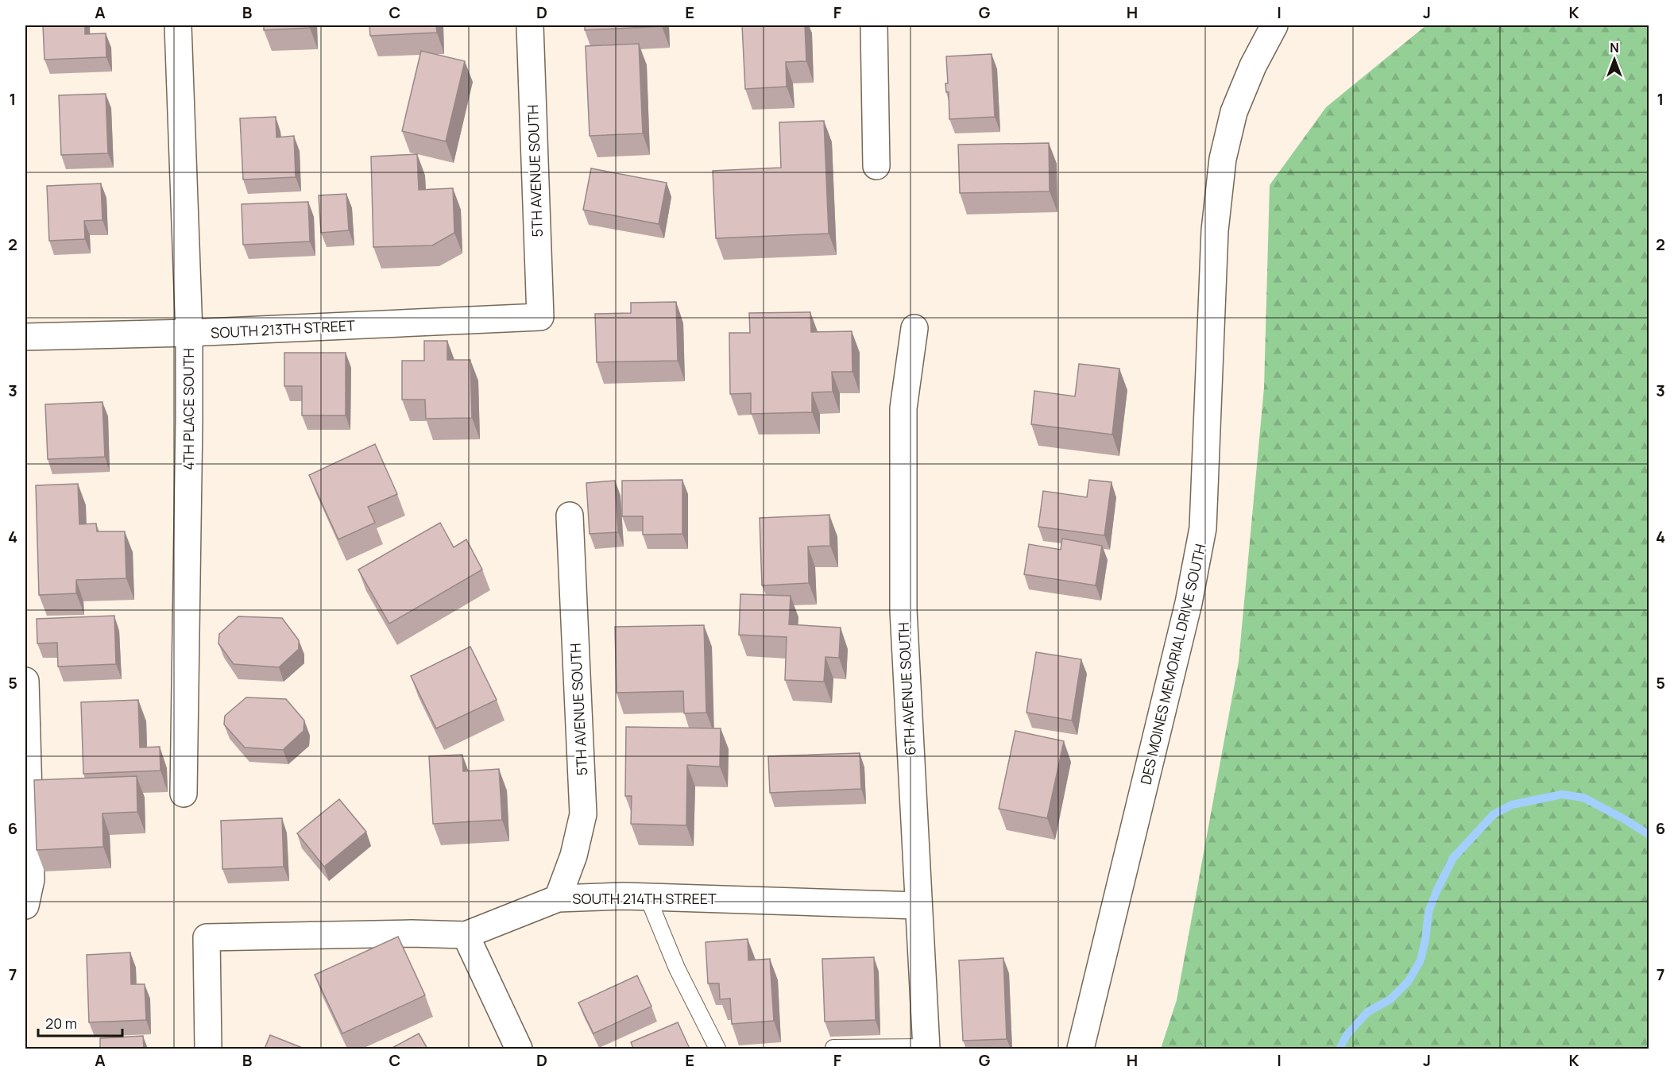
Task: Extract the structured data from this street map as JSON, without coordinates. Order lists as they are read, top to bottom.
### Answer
{
  "streets": {
    "street": [
      "5TH AVENUE SOUTH",
      "SOUTH 213TH STREET",
      "4TH PLACE SOUTH",
      "DES MOINES MEMORIAL DRIVE SOUTH",
      "6TH AVENUE SOUTH",
      "SOUTH 214TH STREET"
    ]
  },
  "crossings": [
    ["5TH AVENUE SOUTH", "SOUTH 213TH STREET"],
    ["5TH AVENUE SOUTH", "SOUTH 214TH STREET"],
    ["SOUTH 213TH STREET", "4TH PLACE SOUTH"],
    ["6TH AVENUE SOUTH", "SOUTH 214TH STREET"]
  ],
  "scale_bar": "20 m",
  "north": "top",
  "grid": {
    "columns": [
      "A",
      "B",
      "C",
      "D",
      "E",
      "F",
      "G",
      "H",
      "I",
      "J",
      "K"
    ],
    "rows": [
      "1",
      "2",
      "3",
      "4",
      "5",
      "6",
      "7"
    ]
  }
}
